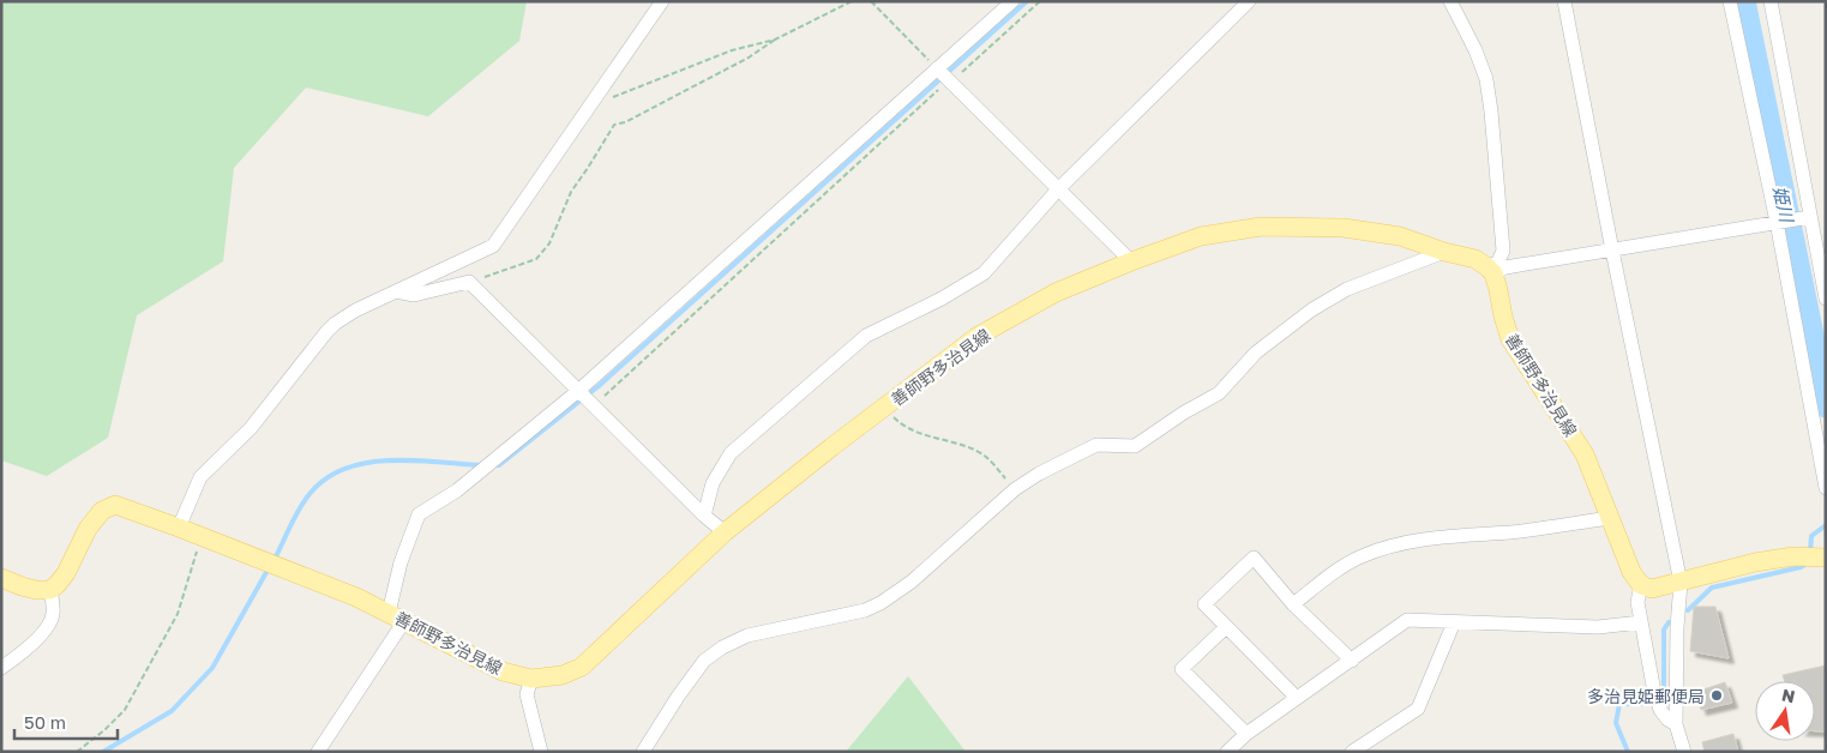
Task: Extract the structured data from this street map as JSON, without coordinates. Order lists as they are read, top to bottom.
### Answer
{
  "streets": {
    "main road": ["善師野多治見線"]
  },
  "water": ["姫川"],
  "places": ["多治見姫郵便局"],
  "scale_bar": "50 m",
  "north": "top"
}
